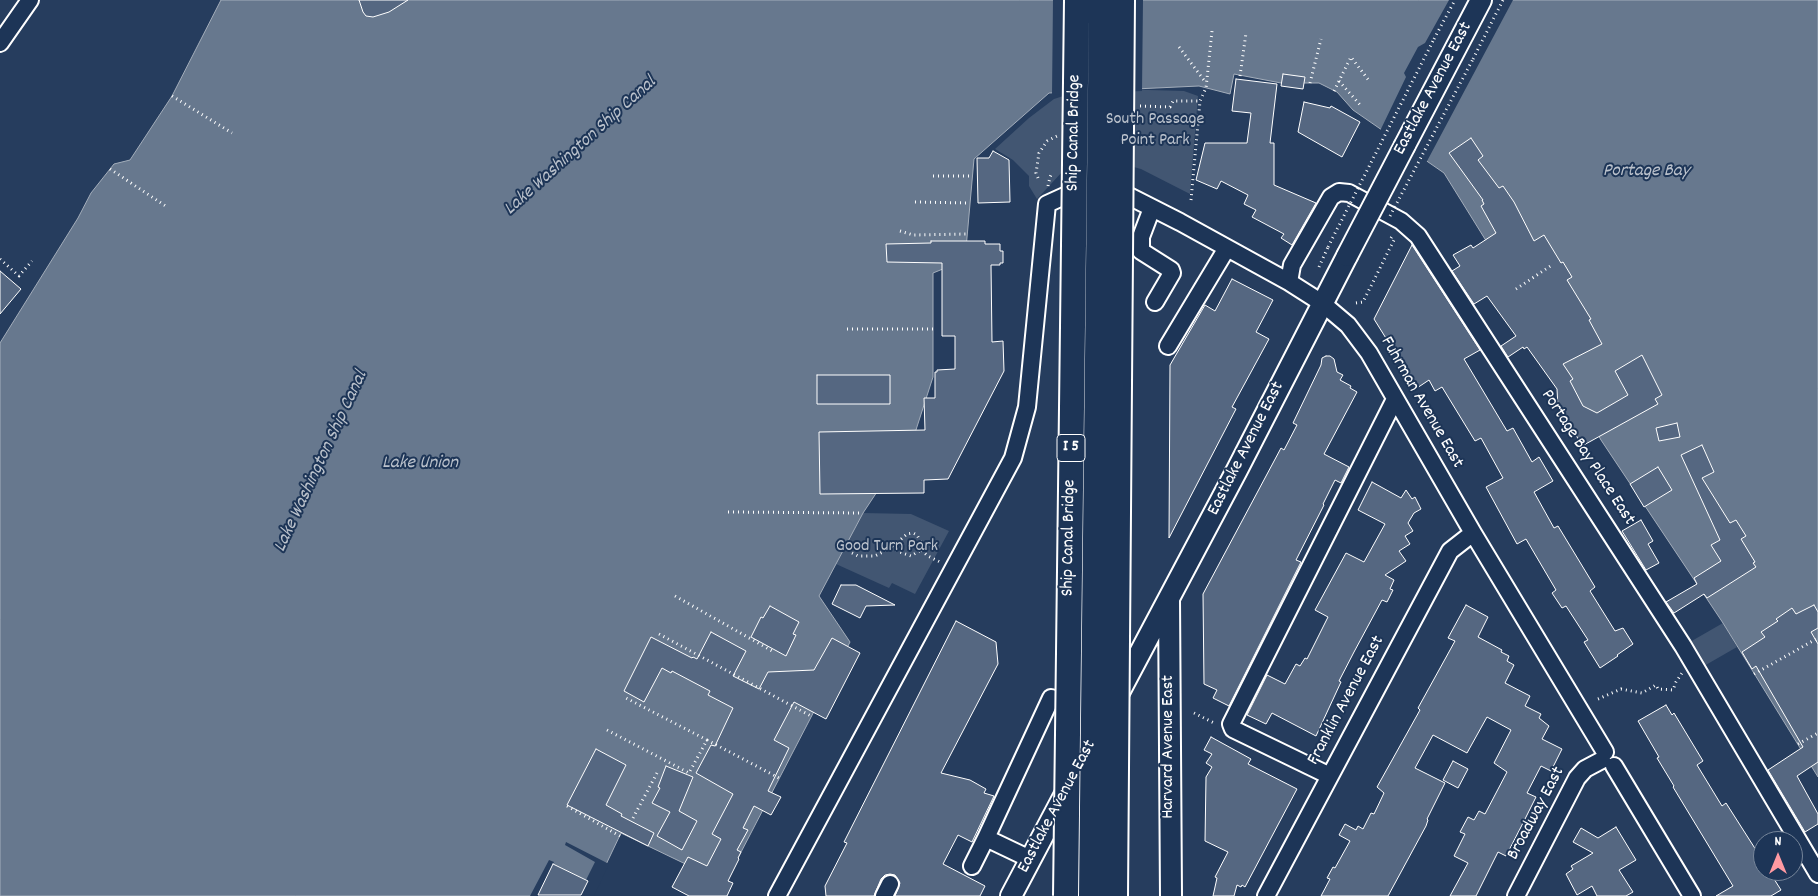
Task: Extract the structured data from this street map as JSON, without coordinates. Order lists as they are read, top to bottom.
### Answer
{
  "streets": {
    "highway": ["Ship Canal Bridge", "I 5"],
    "main road": ["Eastlake Avenue East", "Harvard Avenue East"],
    "street": [
      "Fuhrman Avenue East",
      "Portage Bay Place East",
      "Franklin Avenue East",
      "Broadway East"
    ]
  },
  "crossings": [
    ["Eastlake Avenue East", "Fuhrman Avenue East"],
    ["Eastlake Avenue East", "Harvard Avenue East"],
    ["Fuhrman Avenue East", "Portage Bay Place East"],
    ["Fuhrman Avenue East", "Franklin Avenue East"],
    ["Fuhrman Avenue East", "Broadway East"]
  ],
  "water": ["Lake Washington Ship Canal", "Portage Bay", "Lake Union"],
  "parks": ["South Passage Point Park", "Good Turn Park"],
  "north": "top"
}
